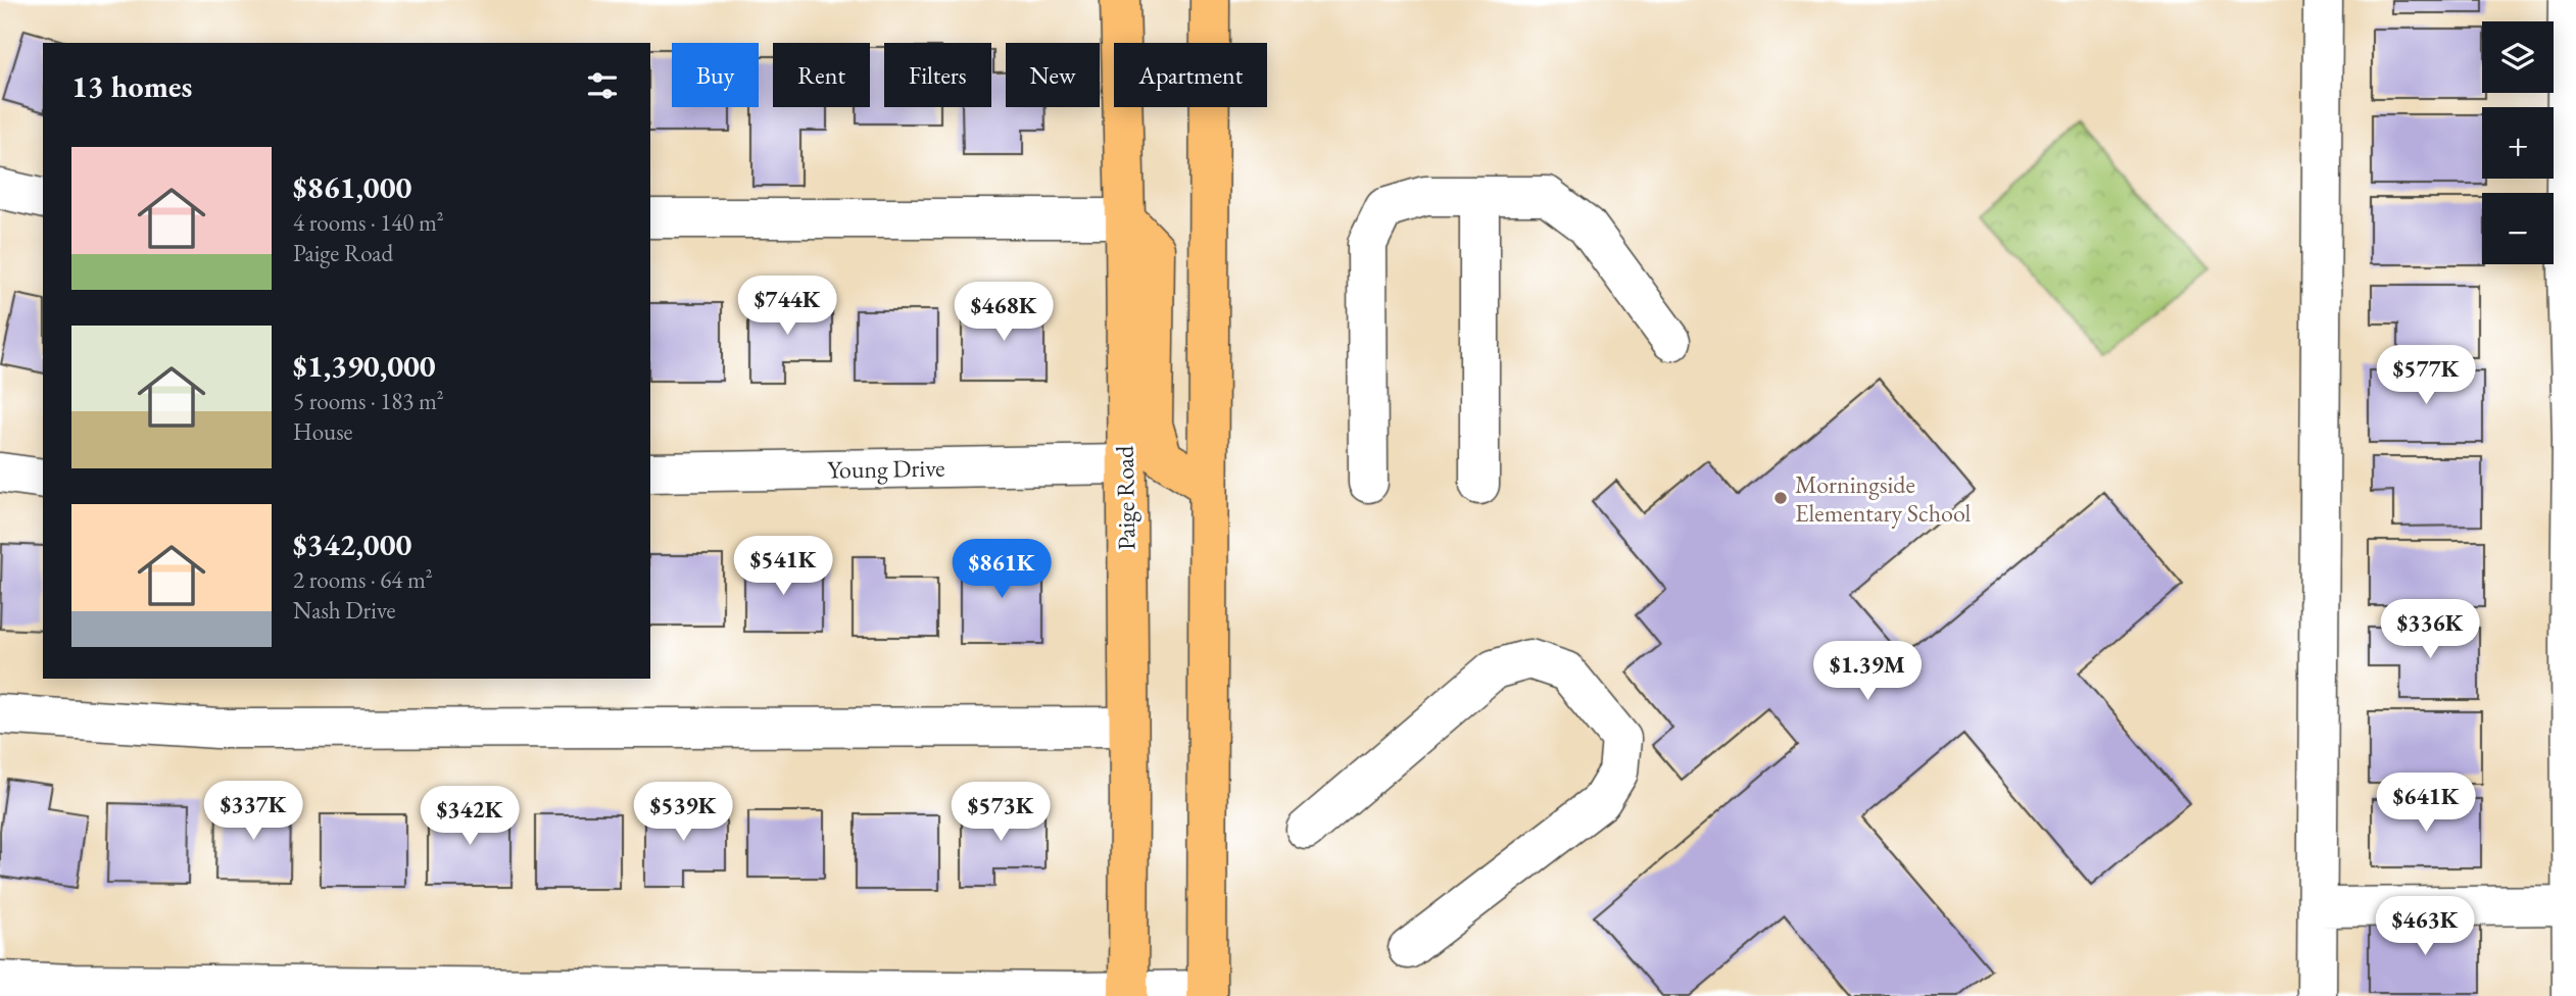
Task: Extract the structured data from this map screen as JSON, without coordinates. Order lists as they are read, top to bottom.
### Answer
{
  "streets": {
    "main road": ["Paige Road"],
    "street": ["Young Drive"]
  },
  "crossings": [
    ["Young Drive", "Paige Road"]
  ],
  "places": ["Morningside Elementary School"],
  "page": {
    "map_buttons": ["+", "−"],
    "chip": [
      "Buy",
      "Rent",
      "Filters",
      "New",
      "Apartment"
    ],
    "heading": "13 homes",
    "list": [
      {
        "name": "$861,000",
        "note": "4 rooms · 140 m² · Paige Road"
      },
      {
        "name": "$1,390,000",
        "note": "5 rooms · 183 m² · House"
      },
      {
        "name": "$342,000",
        "note": "2 rooms · 64 m² · Nash Drive"
      }
    ],
    "price": [
      "$744K",
      "$468K",
      "$577K",
      "$541K",
      "$861K",
      "$336K",
      "$1.39M",
      "$641K",
      "$337K",
      "$539K",
      "$573K",
      "$342K",
      "$463K"
    ]
  }
}
